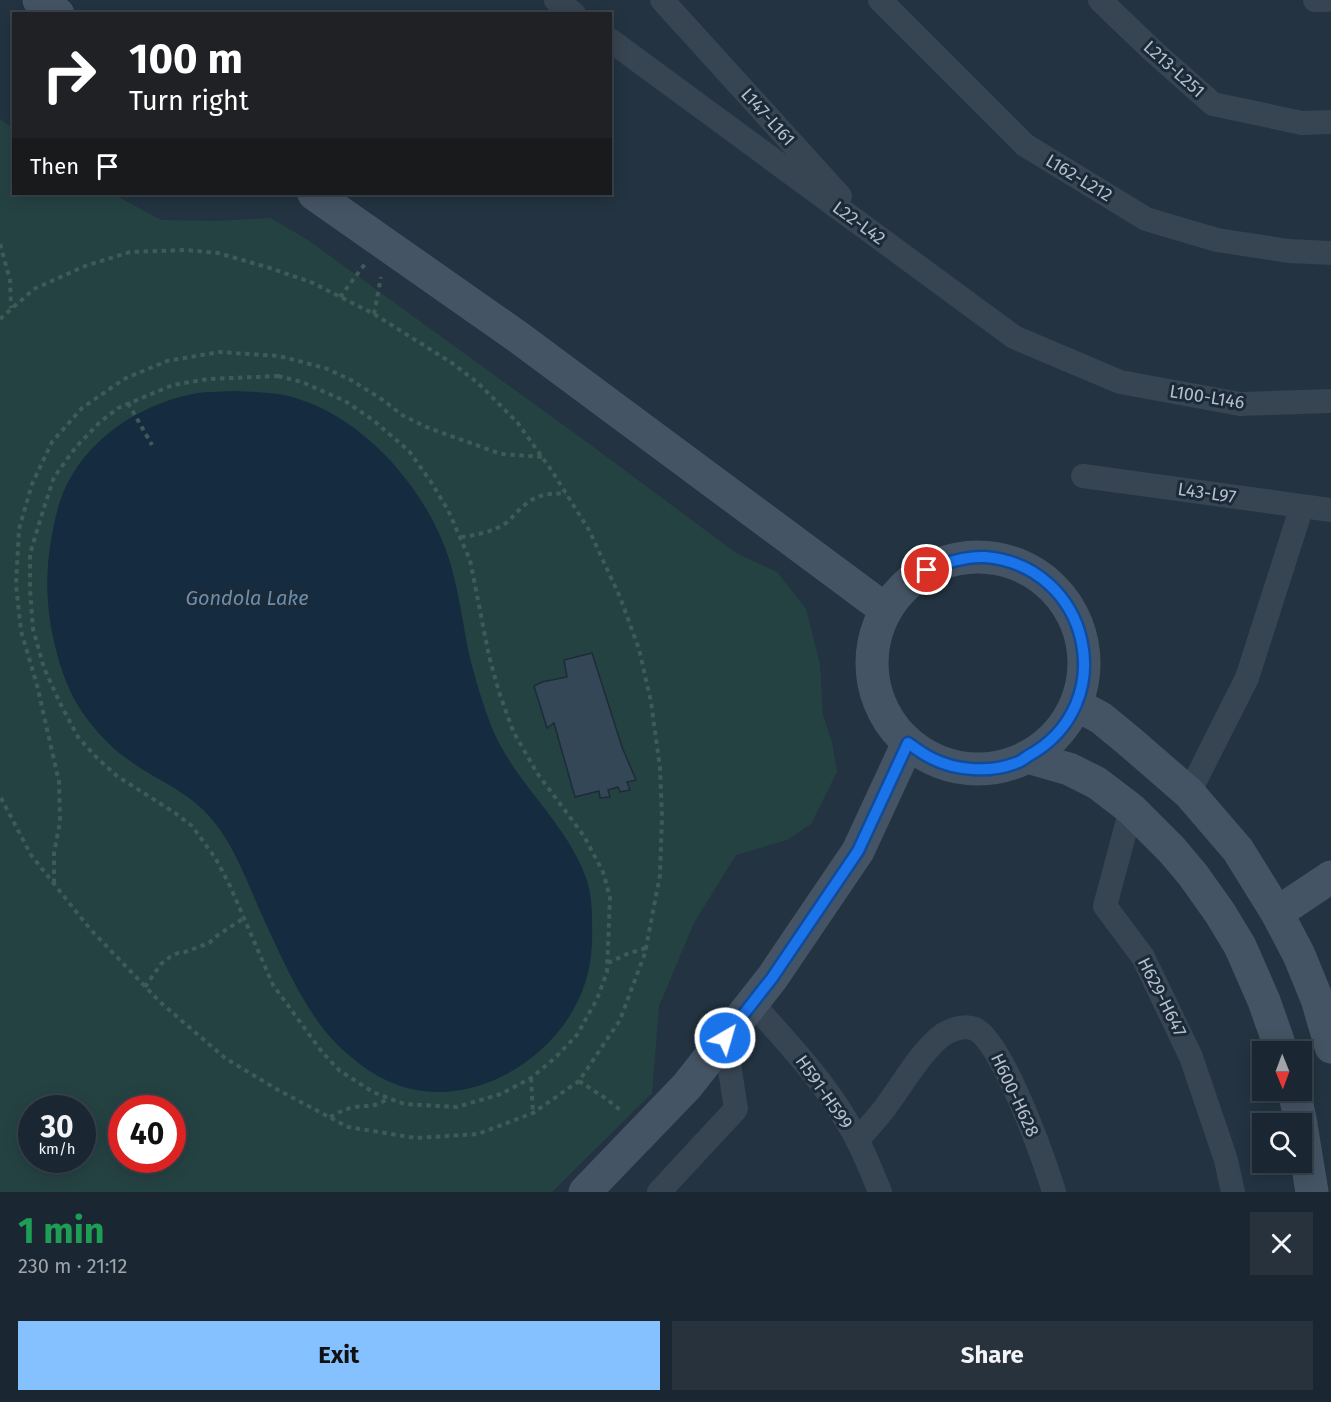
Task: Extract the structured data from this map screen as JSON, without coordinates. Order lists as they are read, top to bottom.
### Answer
{
  "streets": {
    "street": [
      "L213-L251",
      "L147-L161",
      "L162-L212",
      "L22-L42",
      "L100-L146",
      "L43-L97",
      "H629-H647",
      "H591-H599",
      "H600-H628"
    ]
  },
  "crossings": [
    ["L147-L161", "L22-L42"],
    ["L22-L42", "L100-L146"],
    ["H591-H599", "H600-H628"]
  ],
  "water": ["Gondola Lake"],
  "north": "bottom",
  "page": {
    "turn": ["100 m", "Turn right"],
    "then": "Then",
    "speed": "30 km/h",
    "limit": "40",
    "heading": ["1 min", "230 m · 21:12"],
    "buttons": ["Exit", "Share"]
  }
}
